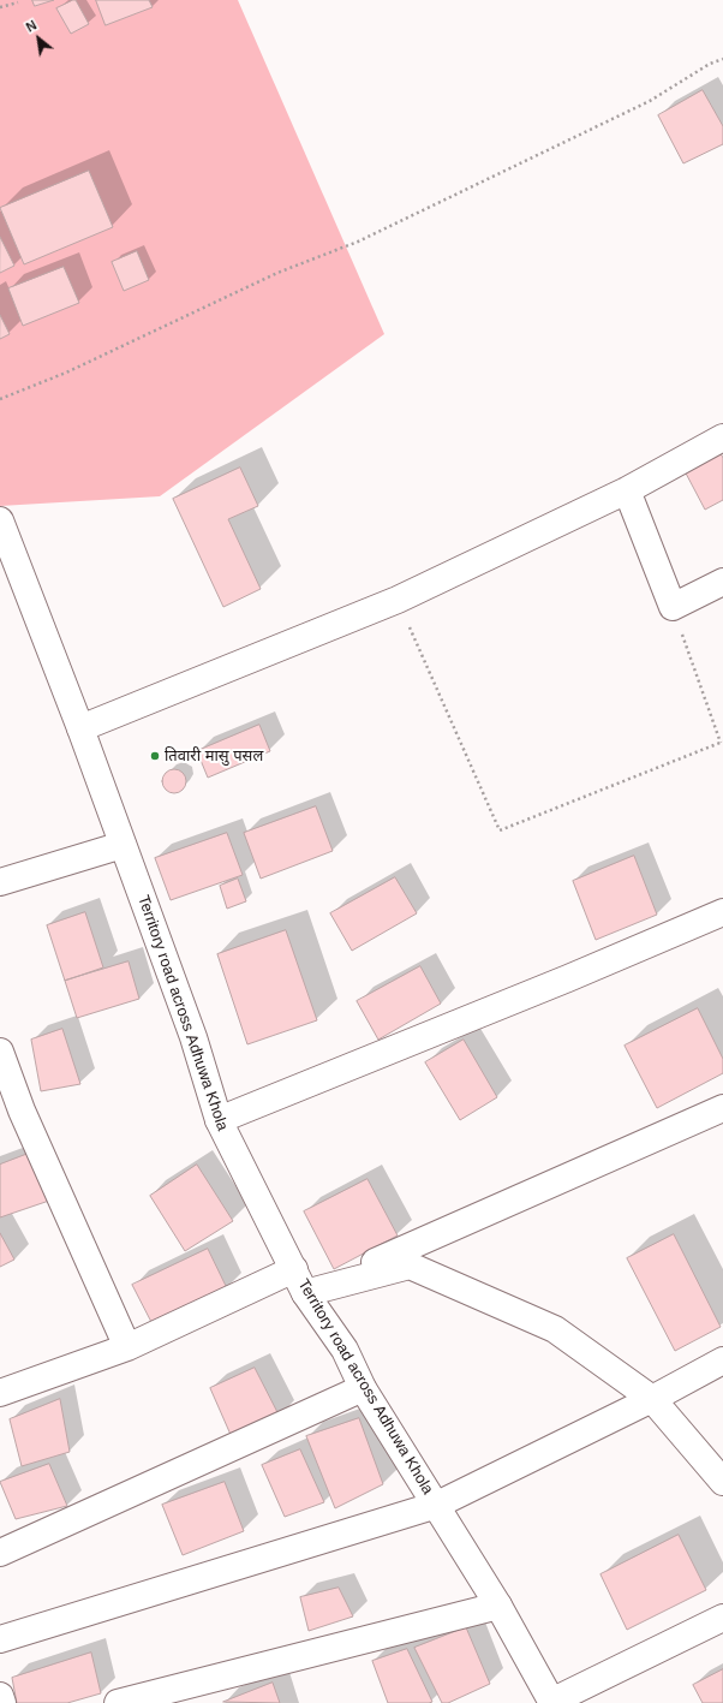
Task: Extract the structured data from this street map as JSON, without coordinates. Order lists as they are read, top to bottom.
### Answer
{
  "streets": {
    "street": ["Territory road across Adhuwa Khola"]
  },
  "places": ["तिवारी मासु पसल"],
  "north": "top left"
}
